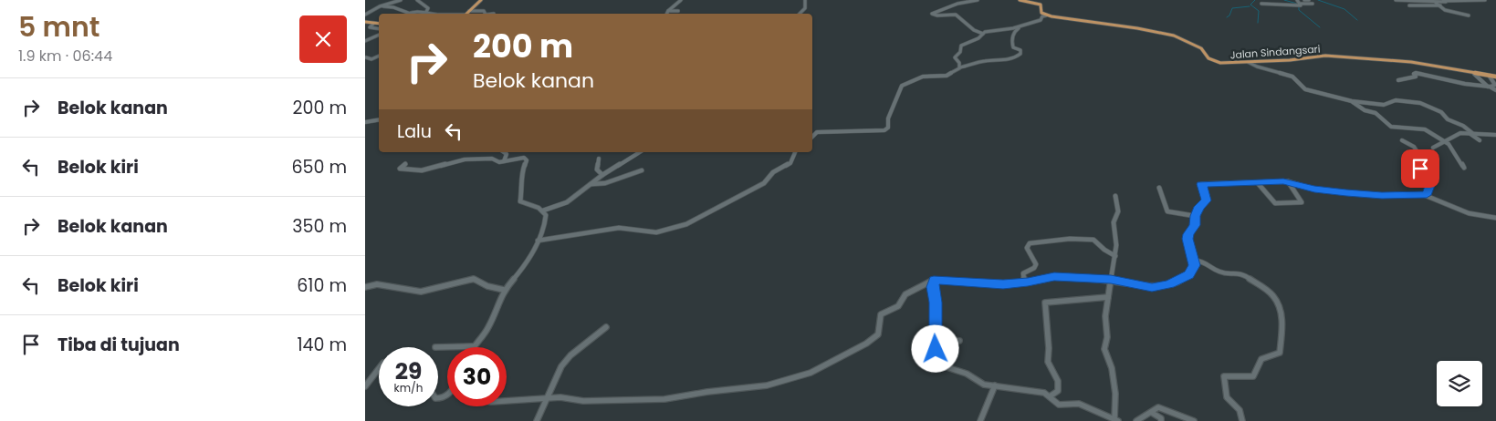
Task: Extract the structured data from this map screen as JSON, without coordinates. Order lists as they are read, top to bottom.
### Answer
{
  "streets": {
    "main road": ["Jalan Sindangsari"]
  },
  "page": {
    "heading": ["5 mnt", "1.9 km · 06:44"],
    "turn": ["200 m", "Belok kanan"],
    "list": [
      {
        "name": "Belok kanan",
        "value": "200 m"
      },
      {
        "name": "Belok kiri",
        "value": "650 m"
      },
      {
        "name": "Belok kanan",
        "value": "350 m"
      },
      {
        "name": "Belok kiri",
        "value": "610 m"
      },
      {
        "name": "Tiba di tujuan",
        "value": "140 m"
      }
    ],
    "then": "Lalu",
    "speed": "29 km/h",
    "limit": "30"
  }
}
